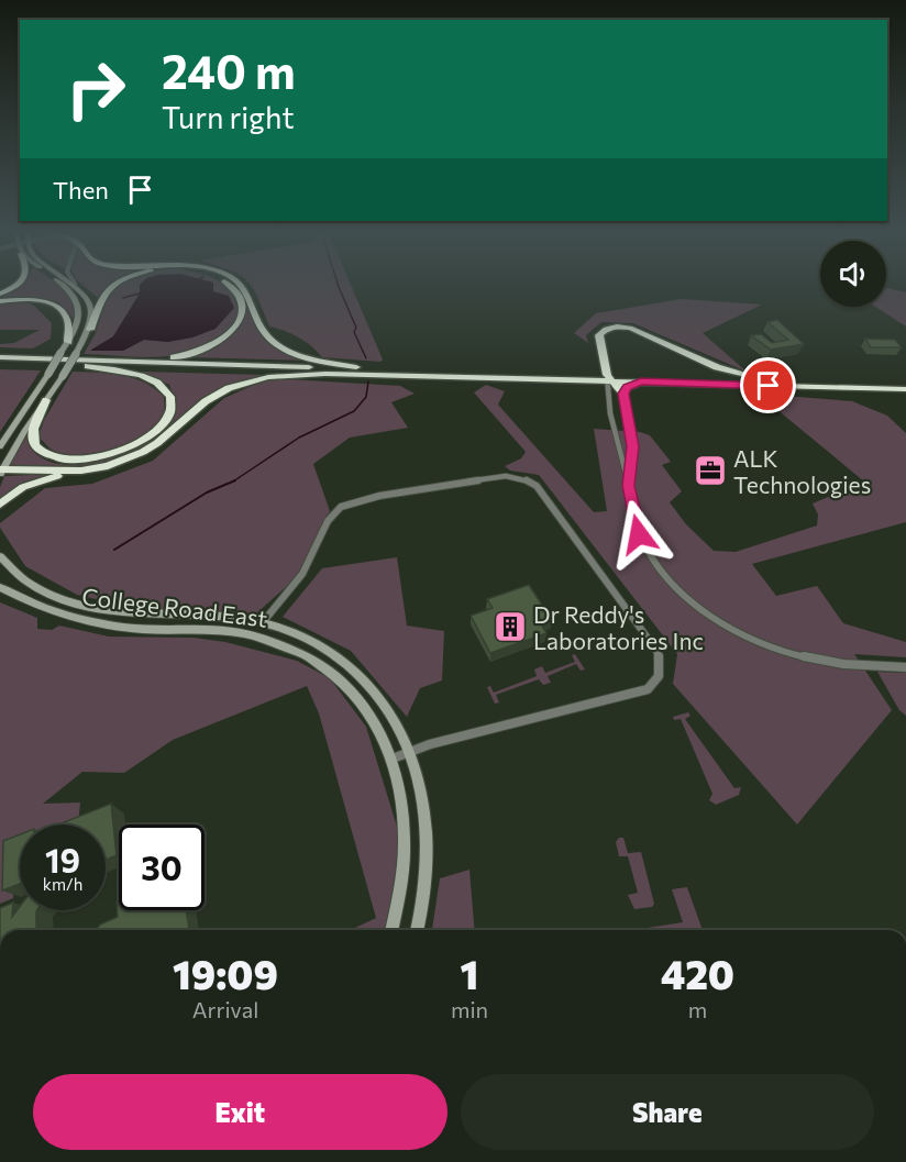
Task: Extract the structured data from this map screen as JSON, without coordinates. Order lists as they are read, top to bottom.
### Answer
{
  "streets": {
    "street": ["College Road East"]
  },
  "places": {
    "office": ["ALK Technologies"],
    "building": ["Dr Reddy's Laboratories Inc"]
  },
  "page": {
    "turn": ["240 m", "Turn right"],
    "then": "Then",
    "speed": "19 km/h",
    "limit": "30",
    "eta": [
      "19:09",
      "Arrival",
      "1",
      "min",
      "420",
      "m"
    ],
    "buttons": ["Exit", "Share"]
  }
}
